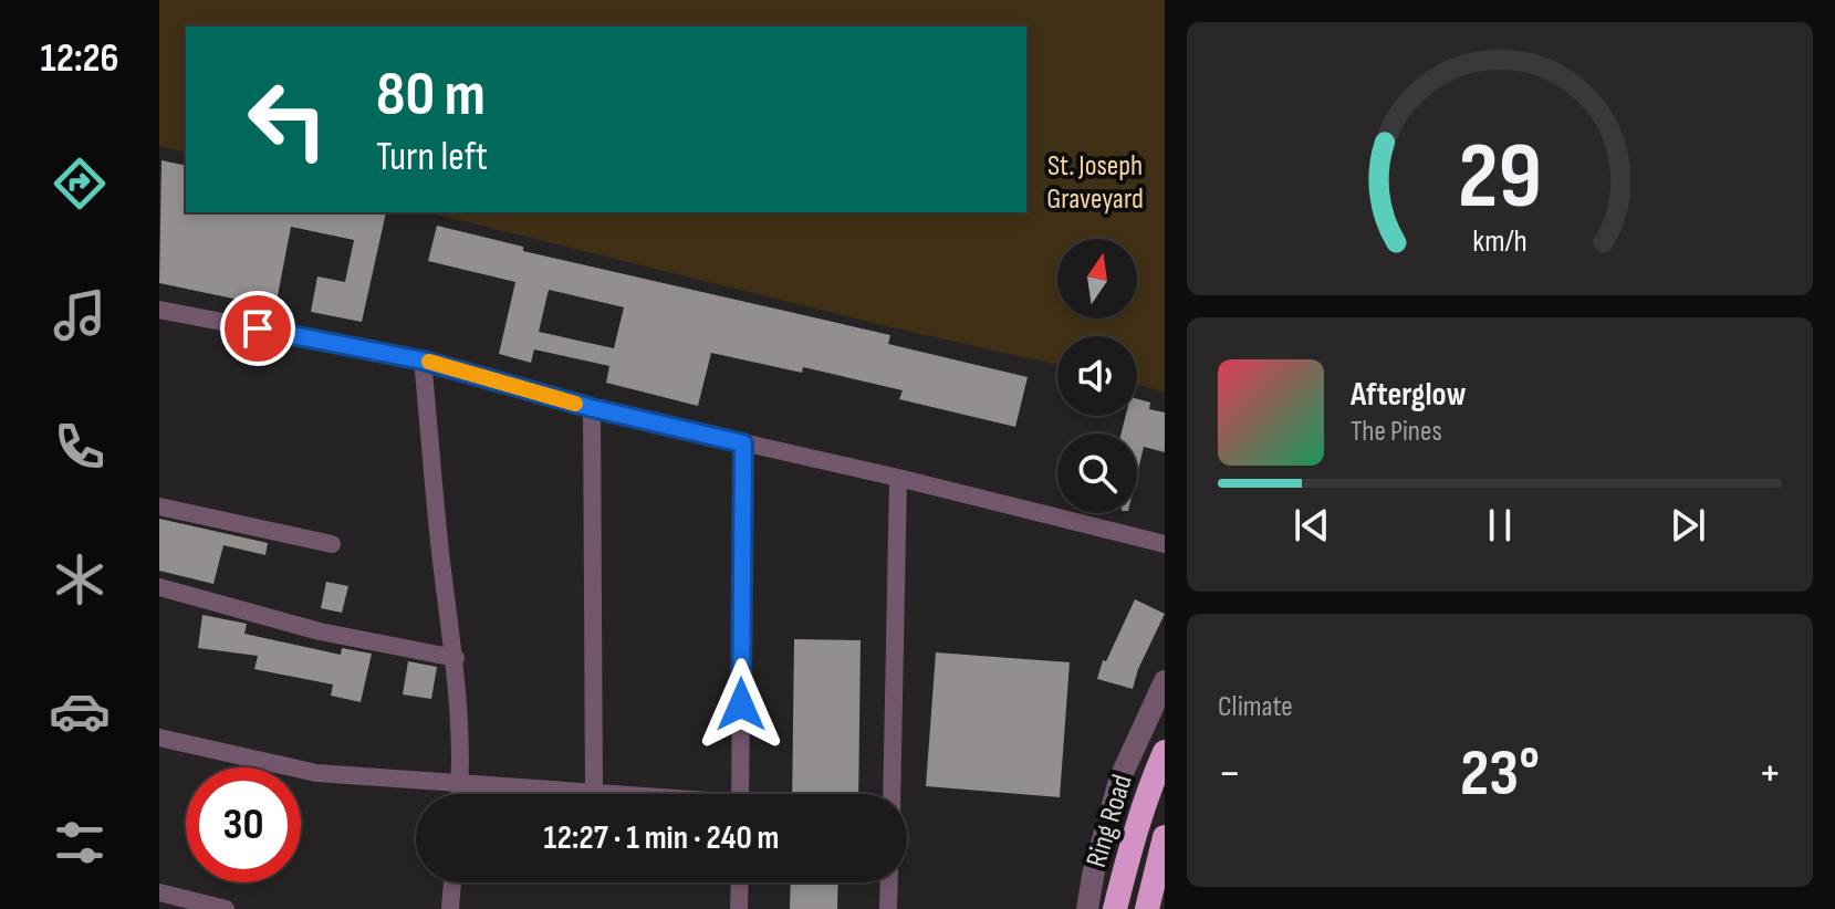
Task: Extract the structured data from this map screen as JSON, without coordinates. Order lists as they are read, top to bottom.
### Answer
{
  "streets": {
    "highway": ["Ring Road"]
  },
  "parks": ["St. Joseph Graveyard"],
  "north": "top",
  "page": {
    "tabs": "12:26",
    "turn": ["80 m", "Turn left"],
    "song": ["Afterglow", "The Pines"],
    "tile": "Climate",
    "heat": ["−", "23°", "+"],
    "limit": "30",
    "trip": "12:27 · 1 min · 240 m",
    "gauge": ["29", "km/h"]
  }
}
